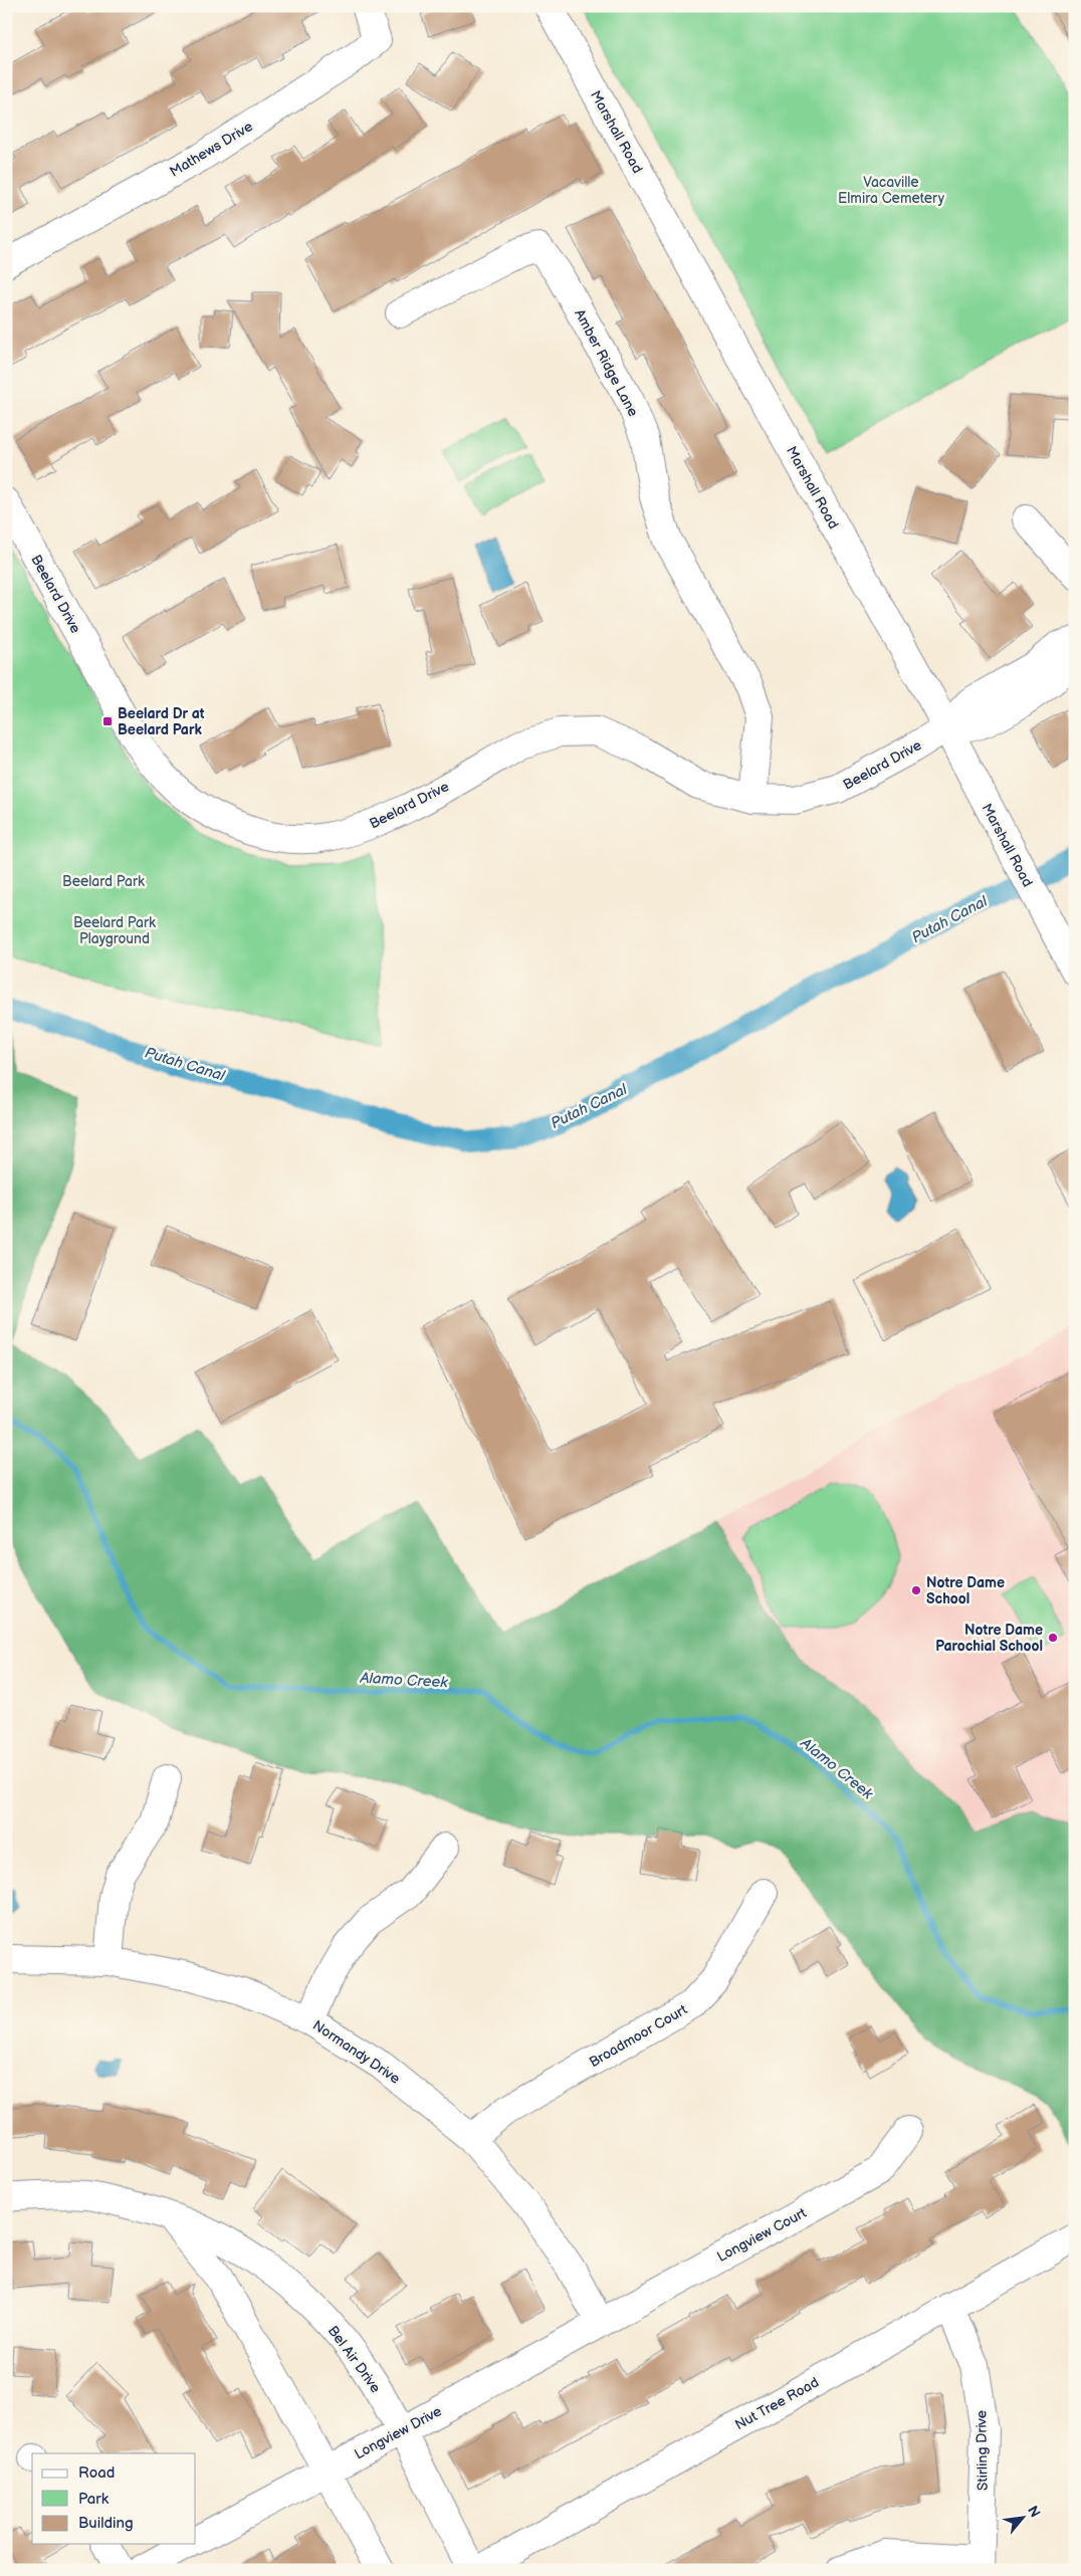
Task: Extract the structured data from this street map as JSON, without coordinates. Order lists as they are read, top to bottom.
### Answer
{
  "streets": {
    "street": [
      "Marshall Road",
      "Mathews Drive",
      "Amber Ridge Lane",
      "Beelard Drive",
      "Broadmoor Court",
      "Normandy Drive",
      "Longview Court",
      "Bel Air Drive",
      "Nut Tree Road",
      "Longview Drive",
      "Stirling Drive"
    ]
  },
  "crossings": [
    ["Marshall Road", "Beelard Drive"],
    ["Amber Ridge Lane", "Beelard Drive"],
    ["Broadmoor Court", "Normandy Drive"],
    ["Normandy Drive", "Longview Court"],
    ["Normandy Drive", "Longview Drive"],
    ["Longview Court", "Longview Drive"],
    ["Bel Air Drive", "Longview Drive"],
    ["Nut Tree Road", "Stirling Drive"]
  ],
  "water": ["Putah Canal", "Alamo Creek"],
  "parks": ["Vacaville Elmira Cemetery", "Beelard Park", "Beelard Park Playground"],
  "places": {
    "transit": ["Beelard Dr at Beelard Park"],
    "other": ["Notre Dame School", "Notre Dame Parochial School"]
  },
  "legend": ["Road", "Park", "Building"],
  "north": "top right"
}
